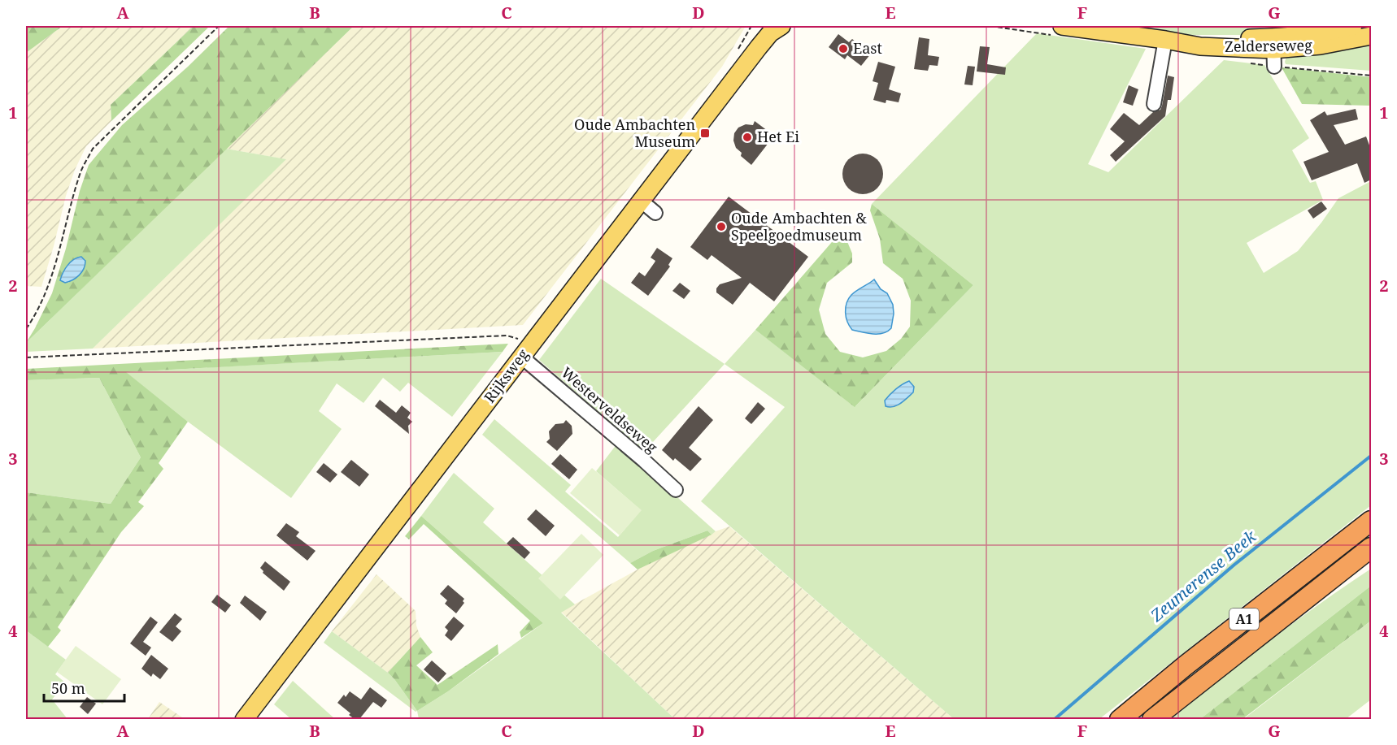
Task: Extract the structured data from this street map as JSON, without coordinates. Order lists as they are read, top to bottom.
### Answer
{
  "streets": {
    "highway": ["A1"],
    "main road": ["Zelderseweg", "Rijksweg"],
    "street": ["Westerveldseweg"]
  },
  "crossings": [
    ["Rijksweg", "Westerveldseweg"]
  ],
  "water": ["Zeumerense Beek"],
  "places": {
    "other": ["East", "Het Ei", "Oude Ambachten & Speelgoedmuseum"],
    "transit": ["Oude Ambachten Museum"]
  },
  "scale_bar": "50 m",
  "grid": {
    "columns": [
      "A",
      "B",
      "C",
      "D",
      "E",
      "F",
      "G"
    ],
    "rows": [
      "1",
      "2",
      "3",
      "4"
    ]
  }
}
